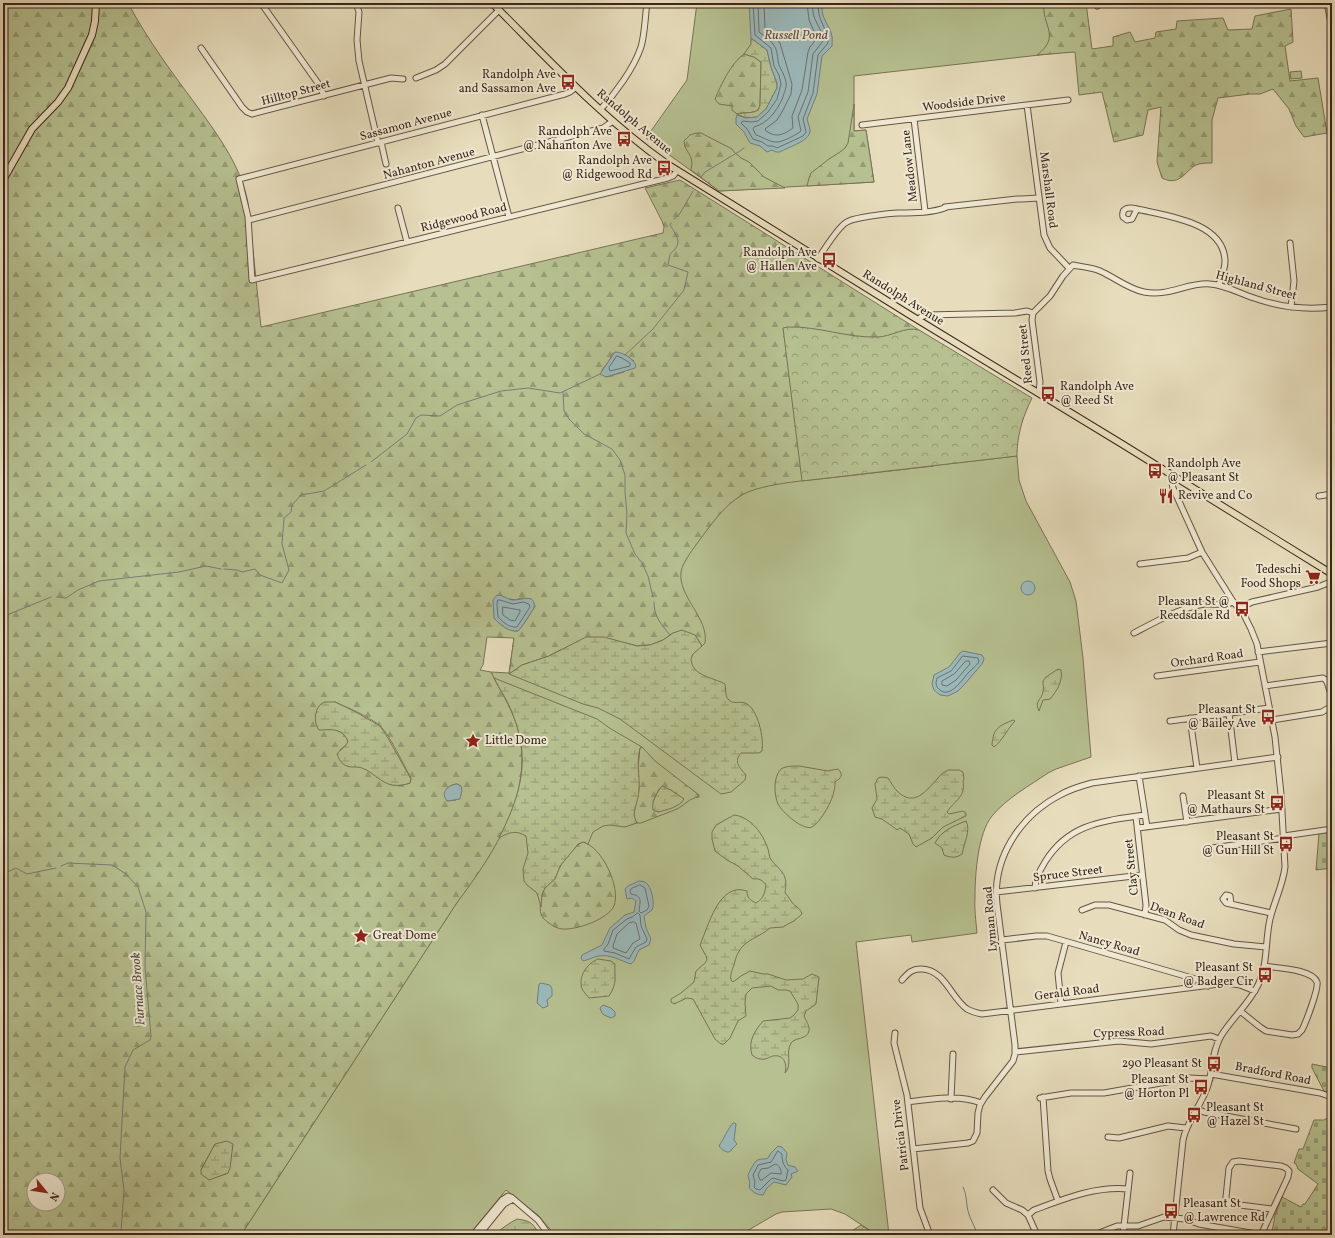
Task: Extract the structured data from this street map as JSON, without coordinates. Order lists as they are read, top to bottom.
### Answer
{
  "streets": {
    "main road": ["Randolph Avenue"],
    "street": [
      "Hilltop Street",
      "Woodside Drive",
      "Sassamon Avenue",
      "Nahanton Avenue",
      "Meadow Lane",
      "Marshall Road",
      "Ridgewood Road",
      "Highland Street",
      "Reed Street",
      "Orchard Road",
      "Clay Street",
      "Spruce Street",
      "Dean Road",
      "Lyman Road",
      "Nancy Road",
      "Gerald Road",
      "Cypress Road",
      "Bradford Road",
      "Patricia Drive"
    ]
  },
  "crossings": [
    ["Woodside Drive", "Meadow Lane"],
    ["Woodside Drive", "Marshall Road"],
    ["Randolph Avenue", "Sassamon Avenue"],
    ["Randolph Avenue", "Nahanton Avenue"],
    ["Randolph Avenue", "Ridgewood Road"],
    ["Randolph Avenue", "Reed Street"],
    ["Sassamon Avenue", "Nahanton Avenue"],
    ["Sassamon Avenue", "Ridgewood Road"],
    ["Nahanton Avenue", "Ridgewood Road"],
    ["Marshall Road", "Highland Street"],
    ["Clay Street", "Spruce Street"],
    ["Clay Street", "Dean Road"],
    ["Spruce Street", "Lyman Road"],
    ["Lyman Road", "Nancy Road"],
    ["Lyman Road", "Gerald Road"],
    ["Lyman Road", "Cypress Road"],
    ["Lyman Road", "Patricia Drive"],
    ["Nancy Road", "Gerald Road"]
  ],
  "water": ["Russell Pond", "Furnace Brook"],
  "places": {
    "bus stop": [
      "Randolph Ave and Sassamon Ave",
      "Randolph Ave @ Nahanton Ave",
      "Randolph Ave @ Ridgewood Rd",
      "Randolph Ave @ Hallen Ave",
      "Randolph Ave @ Reed St",
      "Randolph Ave @ Pleasant St",
      "Pleasant St @ Reedsdale Rd",
      "Pleasant St @ Bailey Ave",
      "Pleasant St @ Mathaurs St",
      "Pleasant St @ Gun Hill St",
      "Pleasant St @ Badger Cir",
      "290 Pleasant St",
      "Pleasant St @ Horton Pl",
      "Pleasant St @ Hazel St",
      "Pleasant St @ Lawrence Rd"
    ],
    "restaurant": ["Revive and Co"],
    "supermarket": ["Tedeschi Food Shops"],
    "place": ["Little Dome", "Great Dome"]
  },
  "north": "bottom right"
}
